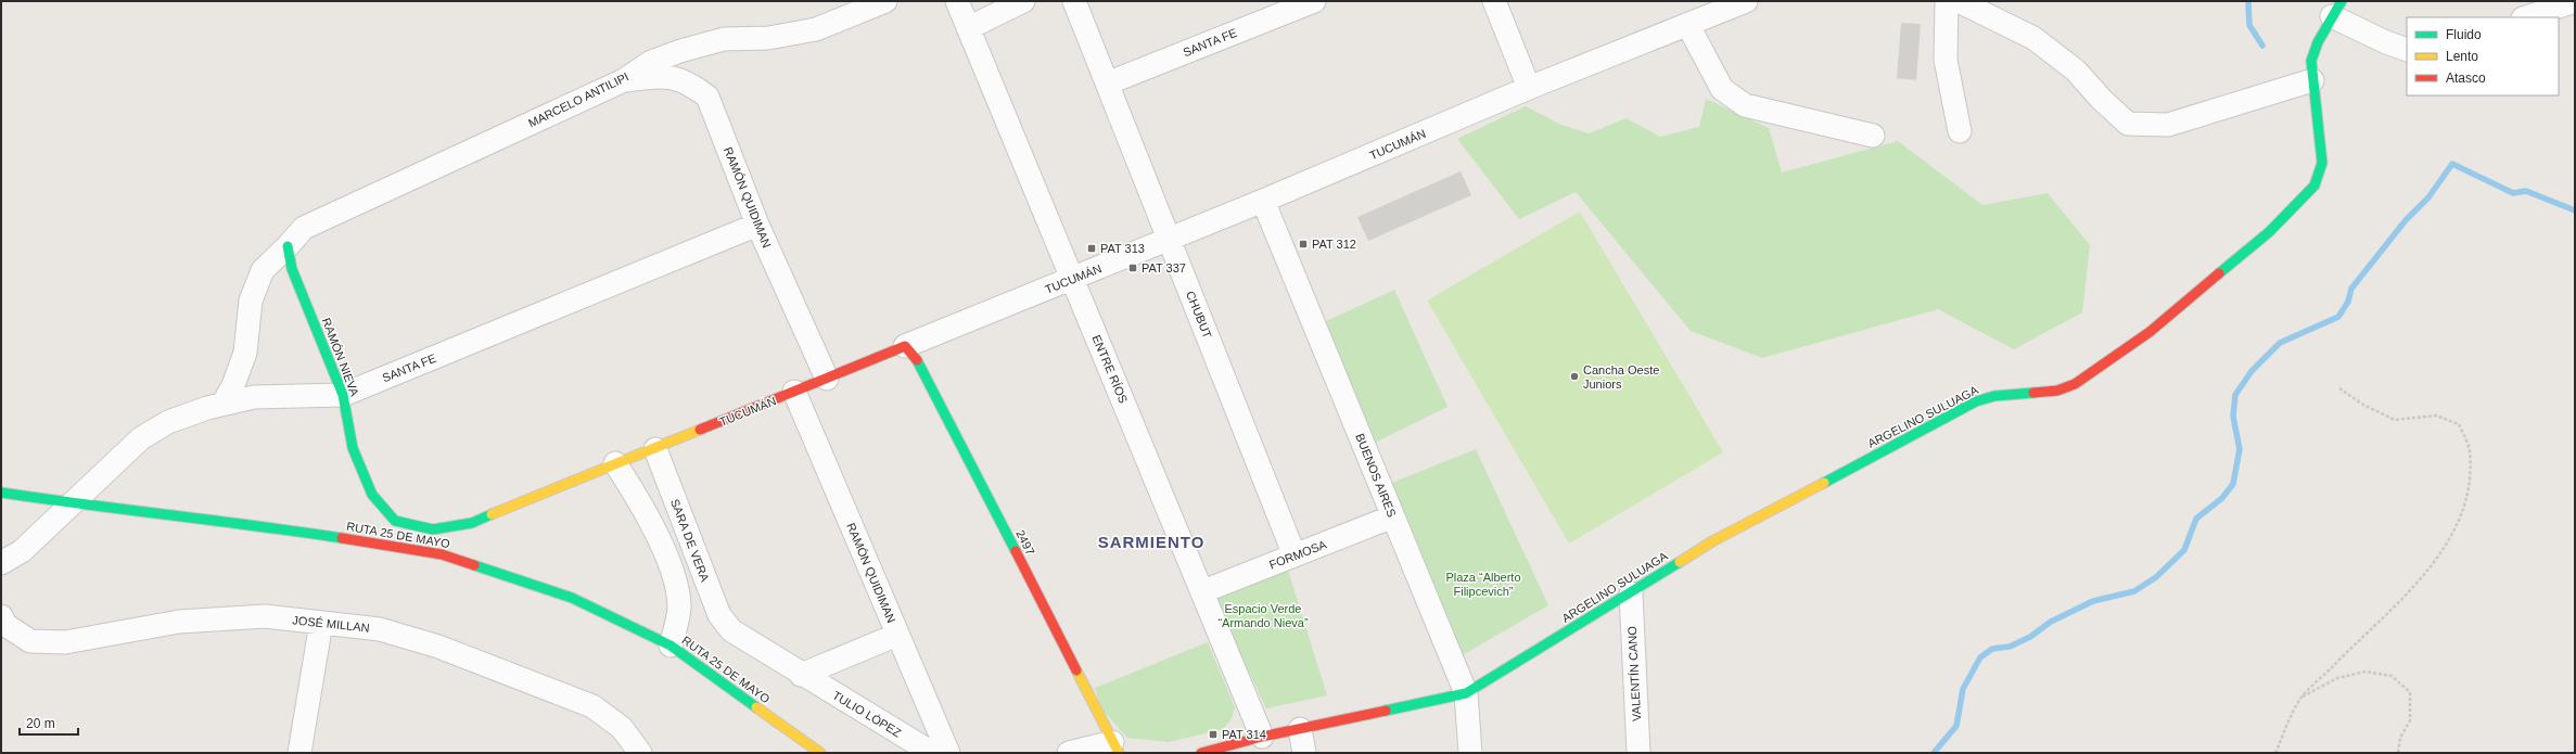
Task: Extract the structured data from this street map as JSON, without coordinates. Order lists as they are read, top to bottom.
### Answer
{
  "streets": {
    "street": [
      "SANTA FE",
      "MARCELO ANTILIPI",
      "TUCUMÁN",
      "RAMÓN QUIDIMAN",
      "CHUBUT",
      "RAMÓN NIEVA",
      "ENTRE RÍOS",
      "ARGELINO SULUAGA",
      "BUENOS AIRES",
      "RUTA 25 DE MAYO",
      "SARA DE VERA",
      "2497",
      "FORMOSA",
      "JOSÉ MILLAN",
      "VALENTÍN CANO",
      "TULIO LÓPEZ"
    ]
  },
  "crossings": [
    ["SANTA FE", "MARCELO ANTILIPI"],
    ["SANTA FE", "RAMÓN QUIDIMAN"],
    ["SANTA FE", "CHUBUT"],
    ["SANTA FE", "RAMÓN NIEVA"],
    ["SANTA FE", "RUTA 25 DE MAYO"],
    ["MARCELO ANTILIPI", "RAMÓN QUIDIMAN"],
    ["MARCELO ANTILIPI", "RAMÓN NIEVA"],
    ["TUCUMÁN", "RAMÓN QUIDIMAN"],
    ["TUCUMÁN", "CHUBUT"],
    ["TUCUMÁN", "RAMÓN NIEVA"],
    ["TUCUMÁN", "ENTRE RÍOS"],
    ["TUCUMÁN", "BUENOS AIRES"],
    ["TUCUMÁN", "SARA DE VERA"],
    ["TUCUMÁN", "2497"],
    ["CHUBUT", "FORMOSA"],
    ["ENTRE RÍOS", "ARGELINO SULUAGA"],
    ["ENTRE RÍOS", "FORMOSA"],
    ["ARGELINO SULUAGA", "BUENOS AIRES"],
    ["ARGELINO SULUAGA", "VALENTÍN CANO"],
    ["BUENOS AIRES", "FORMOSA"],
    ["SARA DE VERA", "TULIO LÓPEZ"]
  ],
  "districts": ["SARMIENTO"],
  "parks": ["Plaza “Alberto Filipcevich”", "Espacio Verde “Armando Nieva”"],
  "places": {
    "transit": [
      "PAT 312",
      "PAT 313",
      "PAT 337",
      "PAT 314"
    ],
    "other": ["Cancha Oeste Juniors"]
  },
  "legend": ["Fluido", "Lento", "Atasco"],
  "scale_bar": "20 m"
}
